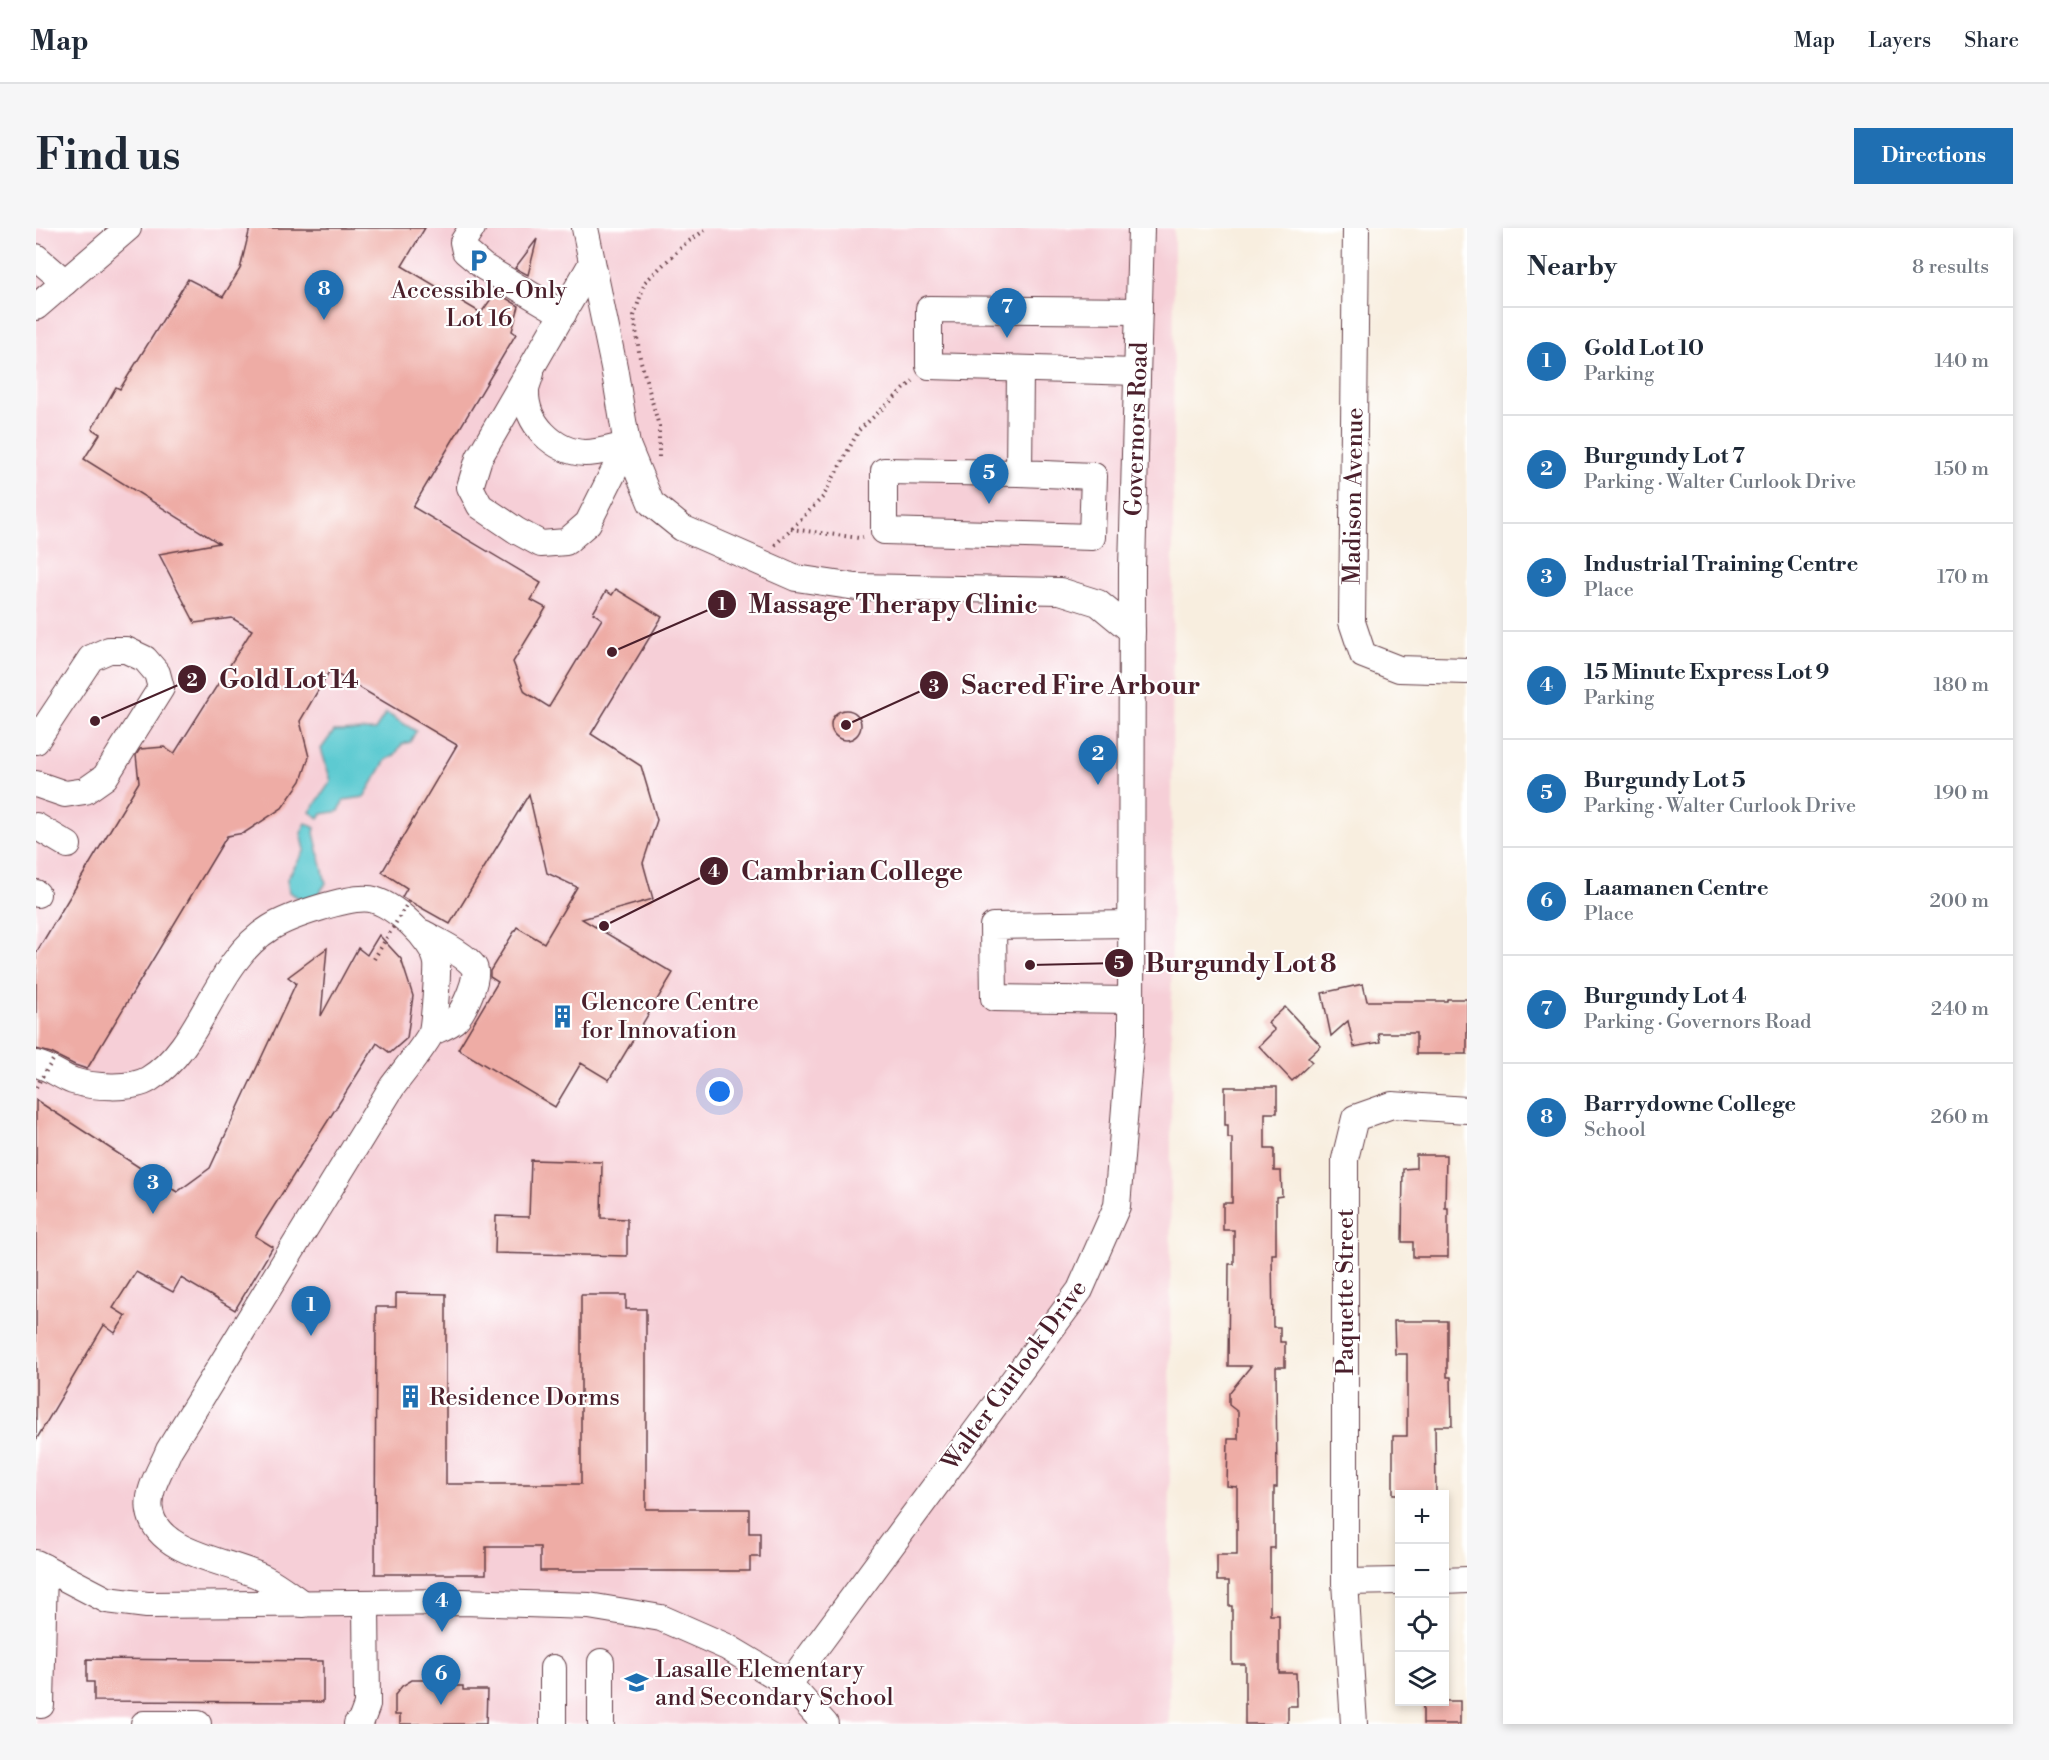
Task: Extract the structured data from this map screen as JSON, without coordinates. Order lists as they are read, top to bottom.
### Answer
{
  "streets": {
    "street": [
      "Governors Road",
      "Madison Avenue",
      "Paquette Street",
      "Walter Curlook Drive"
    ]
  },
  "crossings": [
    ["Governors Road", "Walter Curlook Drive"]
  ],
  "places": {
    "parking": ["Accessible-Only Lot 16"],
    "other": [
      "Massage Therapy Clinic",
      "Gold Lot 14",
      "Sacred Fire Arbour",
      "Cambrian College",
      "Burgundy Lot 8"
    ],
    "building": ["Glencore Centre for Innovation", "Residence Dorms"],
    "school or university": ["Lasalle Elementary and Secondary School"]
  },
  "page": {
    "header": "Map",
    "nav": ["Map", "Layers", "Share"],
    "buttons": "Directions",
    "title": "Find us",
    "heading": ["Nearby", "8 results"],
    "pins": [
      "8",
      "7",
      "5",
      "2",
      "3",
      "1",
      "4",
      "6"
    ],
    "list": [
      {
        "mark": "1",
        "name": "Gold Lot 10",
        "note": "Parking",
        "value": "140 m"
      },
      {
        "mark": "2",
        "name": "Burgundy Lot 7",
        "note": "Parking · Walter Curlook Drive",
        "value": "150 m"
      },
      {
        "mark": "3",
        "name": "Industrial Training Centre",
        "note": "Place",
        "value": "170 m"
      },
      {
        "mark": "4",
        "name": "15 Minute Express Lot 9",
        "note": "Parking",
        "value": "180 m"
      },
      {
        "mark": "5",
        "name": "Burgundy Lot 5",
        "note": "Parking · Walter Curlook Drive",
        "value": "190 m"
      },
      {
        "mark": "6",
        "name": "Laamanen Centre",
        "note": "Place",
        "value": "200 m"
      },
      {
        "mark": "7",
        "name": "Burgundy Lot 4",
        "note": "Parking · Governors Road",
        "value": "240 m"
      },
      {
        "mark": "8",
        "name": "Barrydowne College",
        "note": "School",
        "value": "260 m"
      }
    ],
    "map_buttons": ["+", "−"]
  }
}
